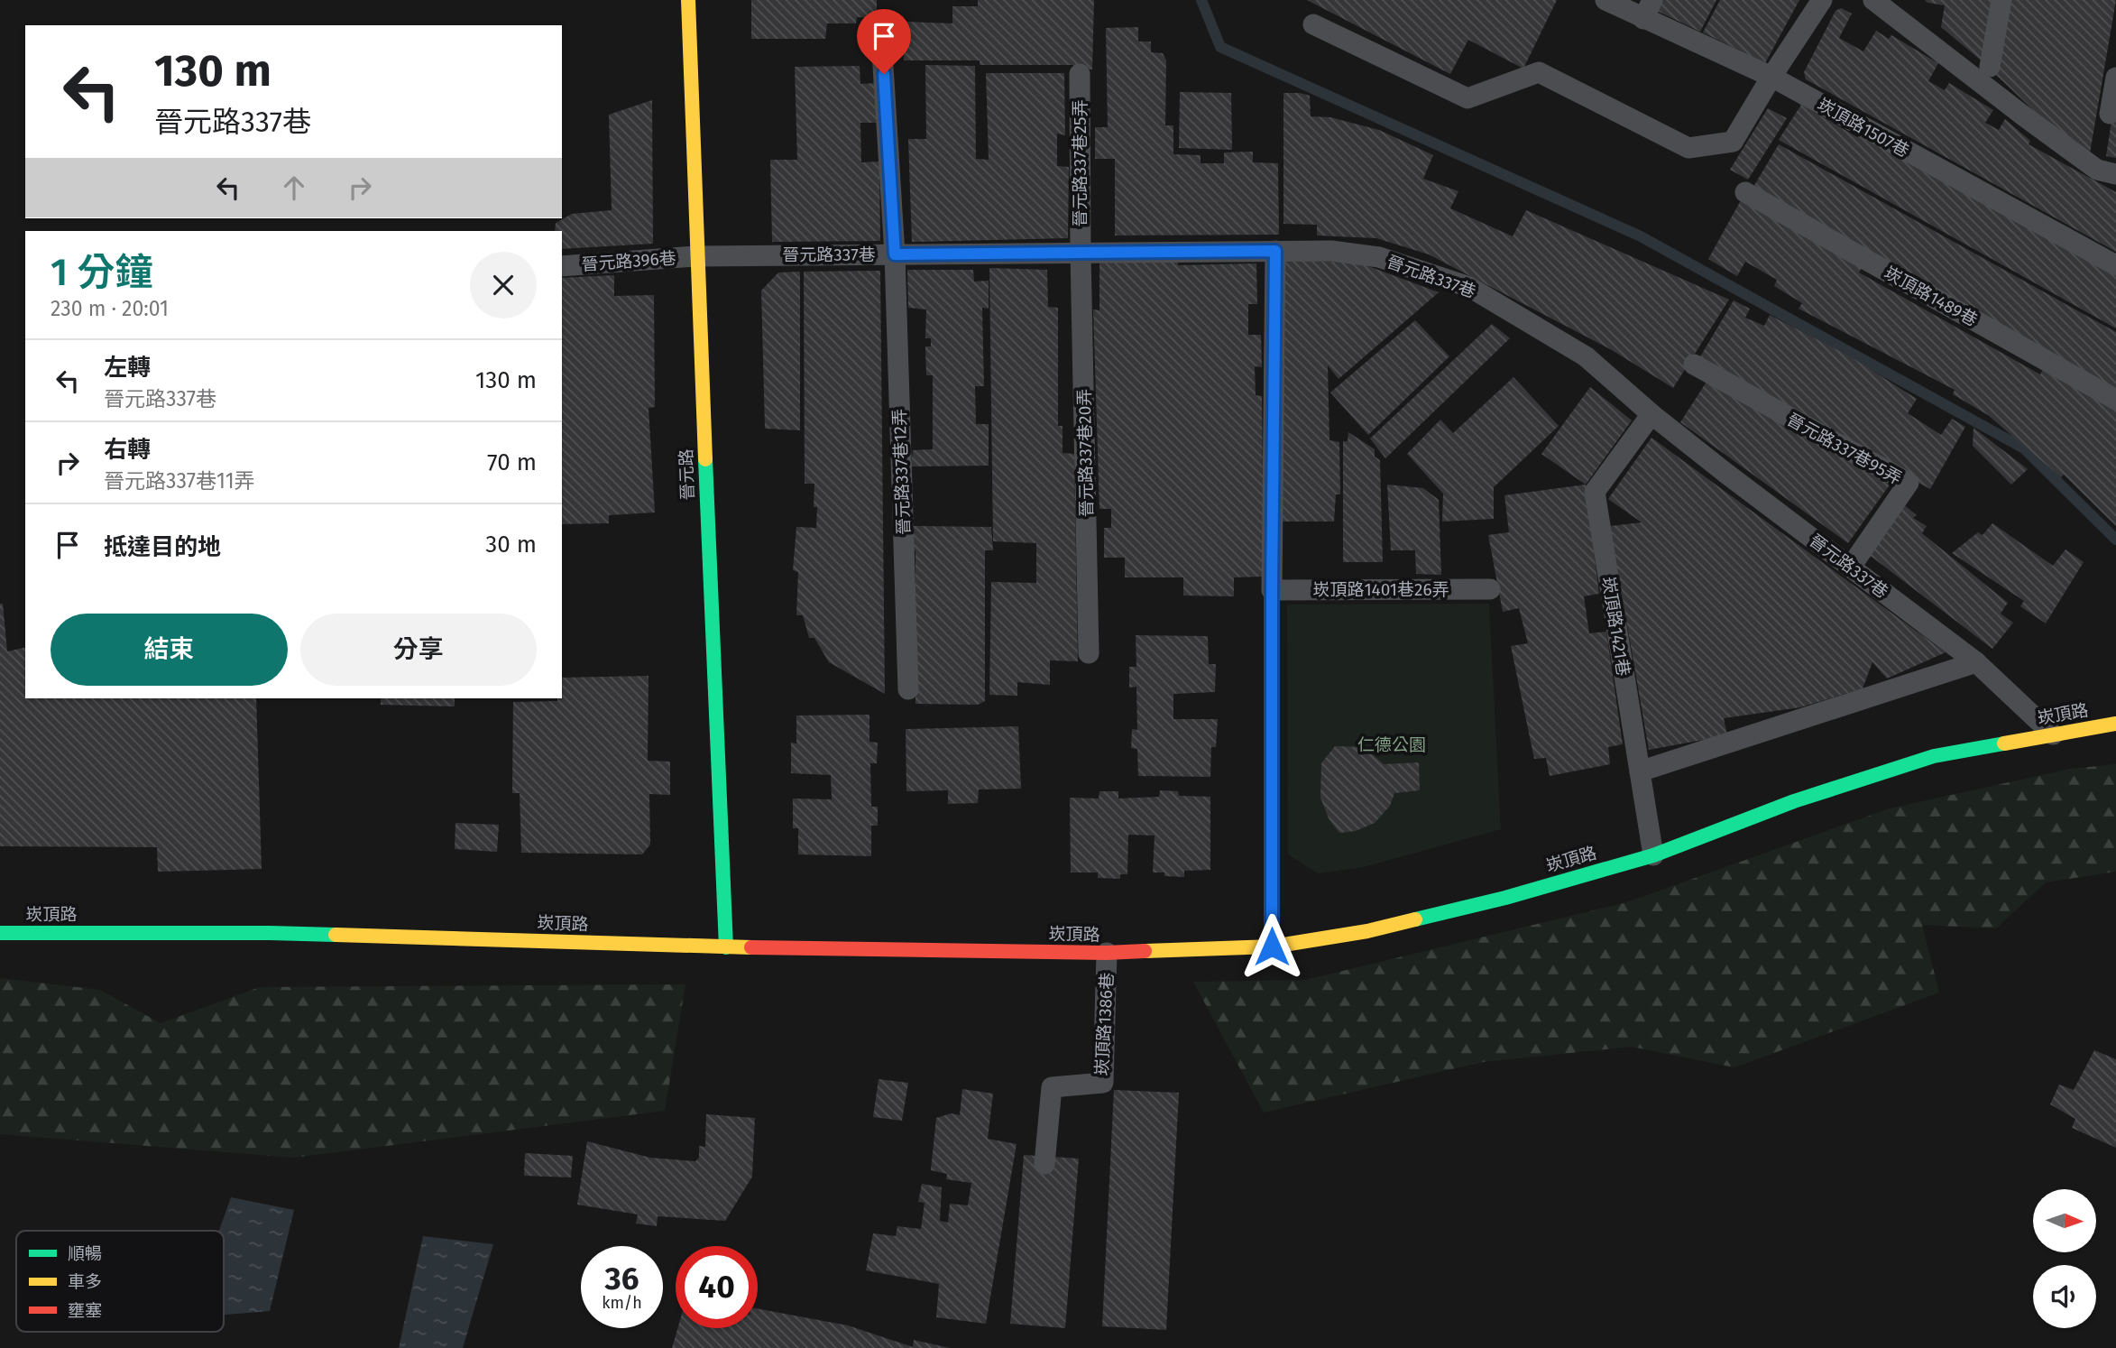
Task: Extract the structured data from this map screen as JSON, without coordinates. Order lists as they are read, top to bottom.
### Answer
{
  "streets": {
    "street": ["晉元路", "崁頂路"],
    "lane": [
      "崁頂路1507巷",
      "晉元路337巷25弄",
      "晉元路337巷",
      "晉元路396巷",
      "崁頂路1489巷",
      "晉元路337巷95弄",
      "晉元路337巷20弄",
      "晉元路337巷12弄",
      "崁頂路1401巷26弄",
      "崁頂路1421巷",
      "崁頂路1386巷"
    ]
  },
  "crossings": [
    ["晉元路337巷25弄", "晉元路337巷"],
    ["晉元路337巷25弄", "晉元路337巷20弄"],
    ["晉元路337巷", "晉元路396巷"],
    ["晉元路337巷", "晉元路337巷95弄"],
    ["晉元路337巷", "晉元路337巷20弄"],
    ["晉元路337巷", "晉元路337巷12弄"],
    ["晉元路337巷", "晉元路"],
    ["晉元路337巷", "崁頂路1421巷"],
    ["晉元路337巷", "崁頂路"],
    ["晉元路396巷", "晉元路"],
    ["晉元路", "崁頂路"],
    ["崁頂路1421巷", "崁頂路"],
    ["崁頂路", "崁頂路1386巷"]
  ],
  "parks": ["仁德公園"],
  "legend": ["順暢", "車多", "壅塞"],
  "north": "right",
  "page": {
    "turn": ["130 m", "晉元路337巷"],
    "heading": ["1 分鐘", "230 m · 20:01"],
    "list": [
      {
        "name": "左轉",
        "note": "晉元路337巷",
        "value": "130 m"
      },
      {
        "name": "右轉",
        "note": "晉元路337巷11弄",
        "value": "70 m"
      },
      {
        "name": "抵達目的地",
        "value": "30 m"
      }
    ],
    "buttons": ["結束", "分享"],
    "speed": "36 km/h",
    "limit": "40"
  }
}
